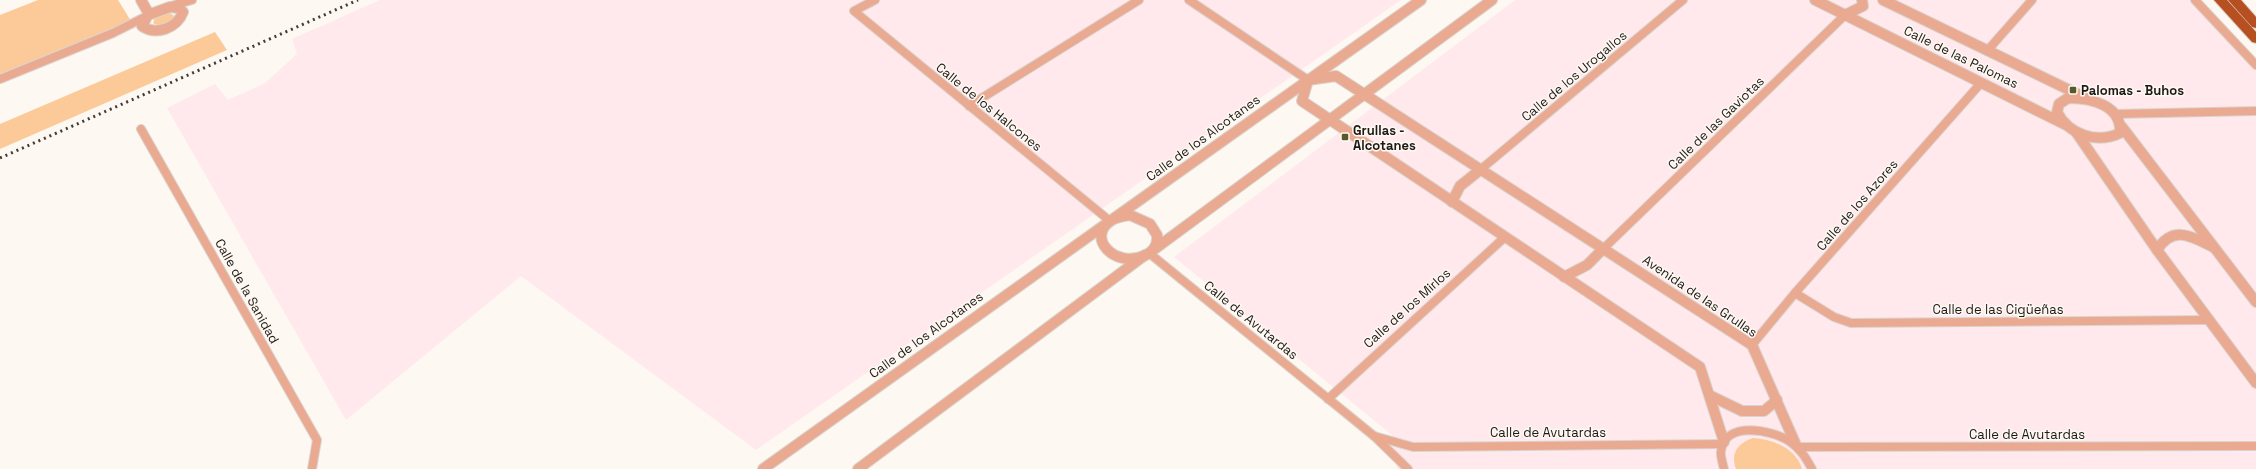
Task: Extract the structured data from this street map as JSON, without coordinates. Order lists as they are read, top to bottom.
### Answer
{
  "streets": {
    "street": [
      "Calle de las Palomas",
      "Calle de los Urogallos",
      "Calle de los Halcones",
      "Calle de las Gaviotas",
      "Calle de los Alcotanes",
      "Calle de los Azores",
      "Calle de la Sanidad",
      "Avenida de las Grullas",
      "Calle de los Mirlos",
      "Calle de las Cigüeñas",
      "Calle de Avutardas"
    ]
  },
  "crossings": [
    ["Calle de las Palomas", "Calle de las Gaviotas"],
    ["Calle de las Palomas", "Calle de los Azores"],
    ["Calle de los Urogallos", "Avenida de las Grullas"],
    ["Calle de los Halcones", "Calle de los Alcotanes"],
    ["Calle de los Halcones", "Calle de Avutardas"],
    ["Calle de las Gaviotas", "Avenida de las Grullas"],
    ["Calle de los Alcotanes", "Avenida de las Grullas"],
    ["Calle de los Alcotanes", "Calle de Avutardas"],
    ["Calle de los Azores", "Avenida de las Grullas"],
    ["Calle de los Azores", "Calle de las Cigüeñas"],
    ["Avenida de las Grullas", "Calle de Avutardas"],
    ["Calle de los Mirlos", "Calle de Avutardas"]
  ],
  "places": {
    "transit": ["Palomas - Buhos", "Grullas - Alcotanes"]
  }
}
